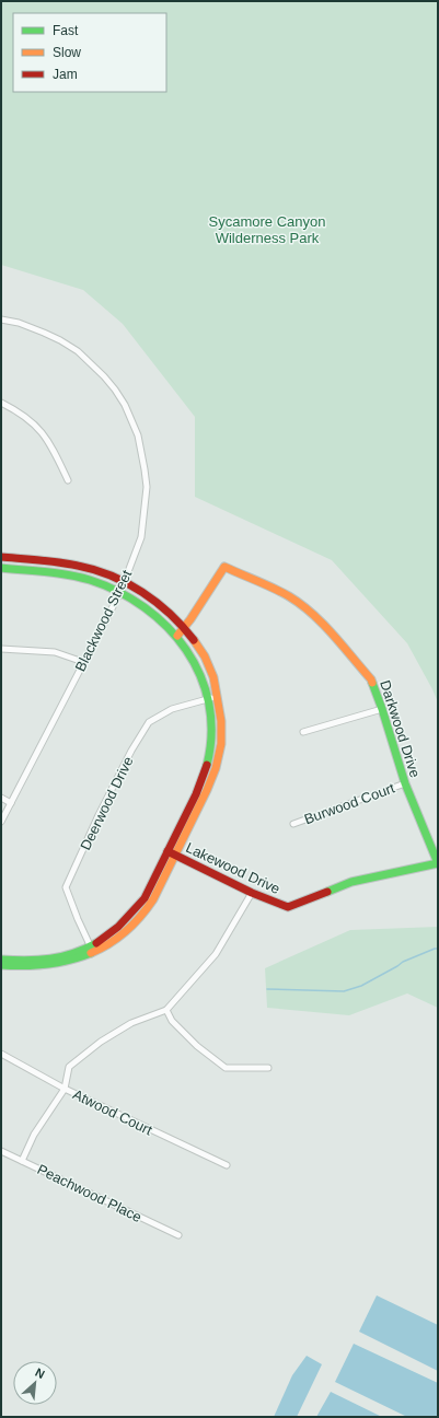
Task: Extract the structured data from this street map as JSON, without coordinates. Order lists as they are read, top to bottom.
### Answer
{
  "streets": {
    "street": [
      "Blackwood Street",
      "Darkwood Drive",
      "Deerwood Drive",
      "Burwood Court",
      "Lakewood Drive",
      "Atwood Court",
      "Peachwood Place"
    ]
  },
  "crossings": [
    ["Darkwood Drive", "Burwood Court"],
    ["Darkwood Drive", "Lakewood Drive"]
  ],
  "parks": ["Sycamore Canyon Wilderness Park"],
  "legend": ["Fast", "Slow", "Jam"],
  "north": "top right"
}
